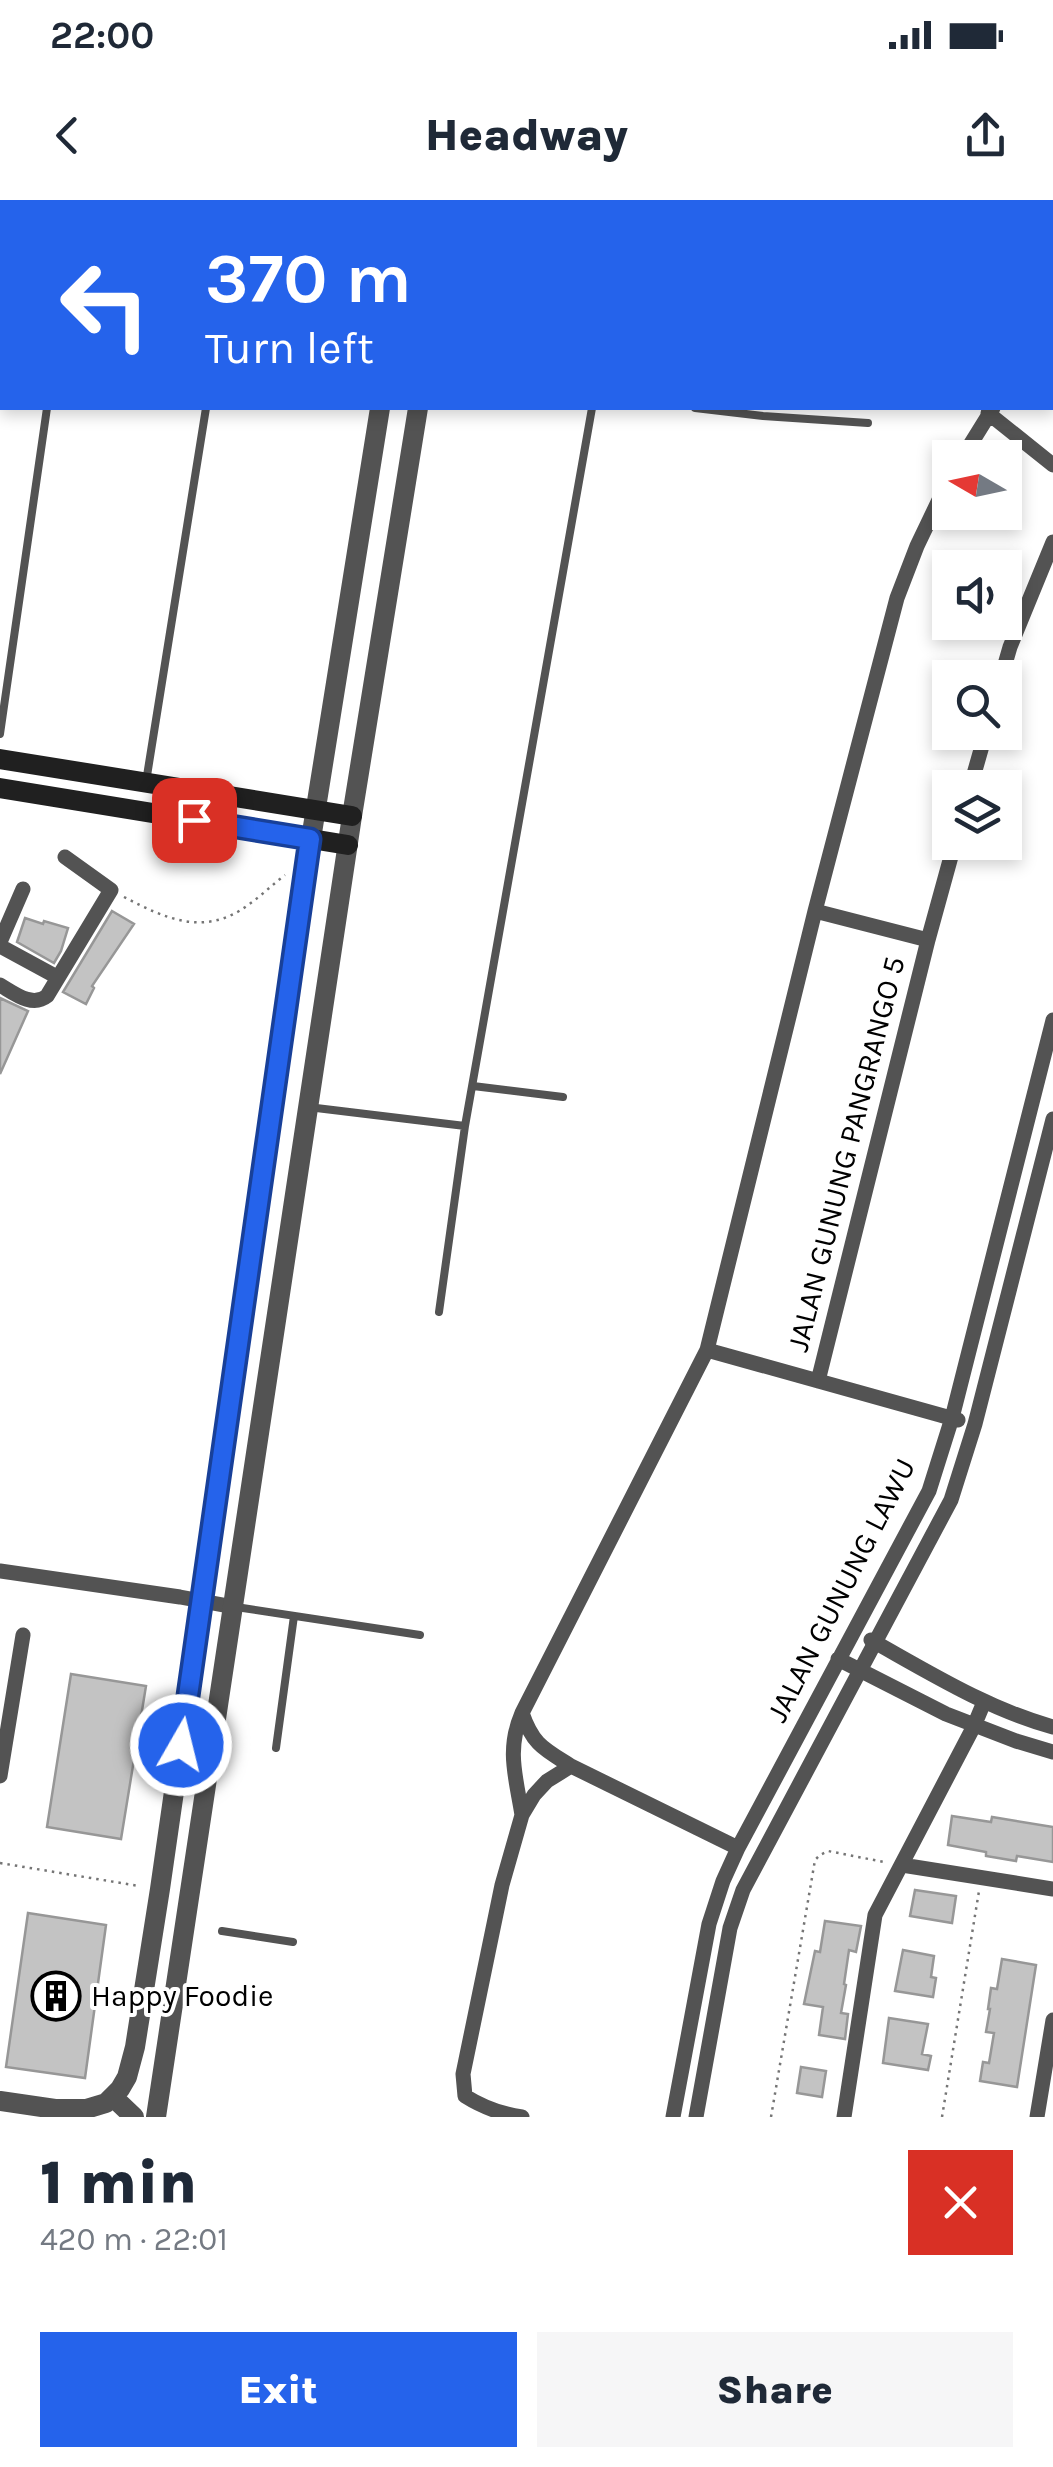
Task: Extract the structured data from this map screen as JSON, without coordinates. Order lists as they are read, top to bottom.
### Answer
{
  "streets": {
    "street": ["JALAN GUNUNG PANGRANGO 5", "JALAN GUNUNG LAWU"]
  },
  "places": {
    "building": ["Happy Foodie"]
  },
  "north": "left",
  "page": {
    "status": "22:00",
    "header": "Headway",
    "turn": ["370 m", "Turn left"],
    "heading": ["1 min", "420 m · 22:01"],
    "buttons": ["Exit", "Share"]
  }
}
